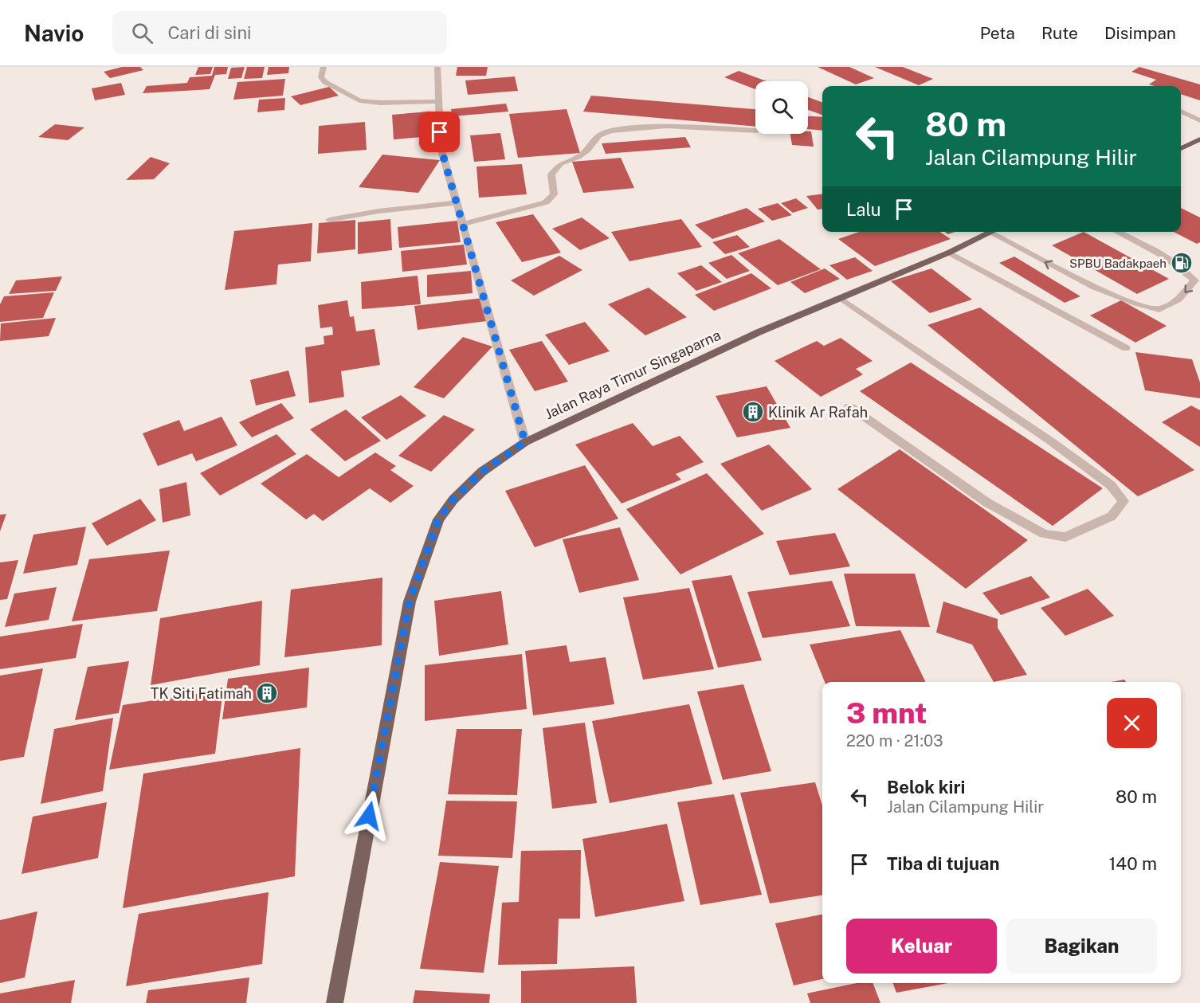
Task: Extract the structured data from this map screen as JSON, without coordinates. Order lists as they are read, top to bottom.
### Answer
{
  "streets": {
    "main road": ["Jalan Raya Timur Singaparna"]
  },
  "places": {
    "fuel station": ["SPBU Badakpaeh"],
    "building": ["Klinik Ar Rafah", "TK Siti Fatimah"]
  },
  "page": {
    "header": "Navio",
    "search": "Cari di sini",
    "nav": ["Peta", "Rute", "Disimpan"],
    "turn": ["80 m", "Jalan Cilampung Hilir"],
    "then": "Lalu",
    "heading": ["3 mnt", "220 m · 21:03"],
    "list": [
      {
        "name": "Belok kiri",
        "note": "Jalan Cilampung Hilir",
        "value": "80 m"
      },
      {
        "name": "Tiba di tujuan",
        "value": "140 m"
      }
    ],
    "buttons": ["Keluar", "Bagikan"]
  }
}
